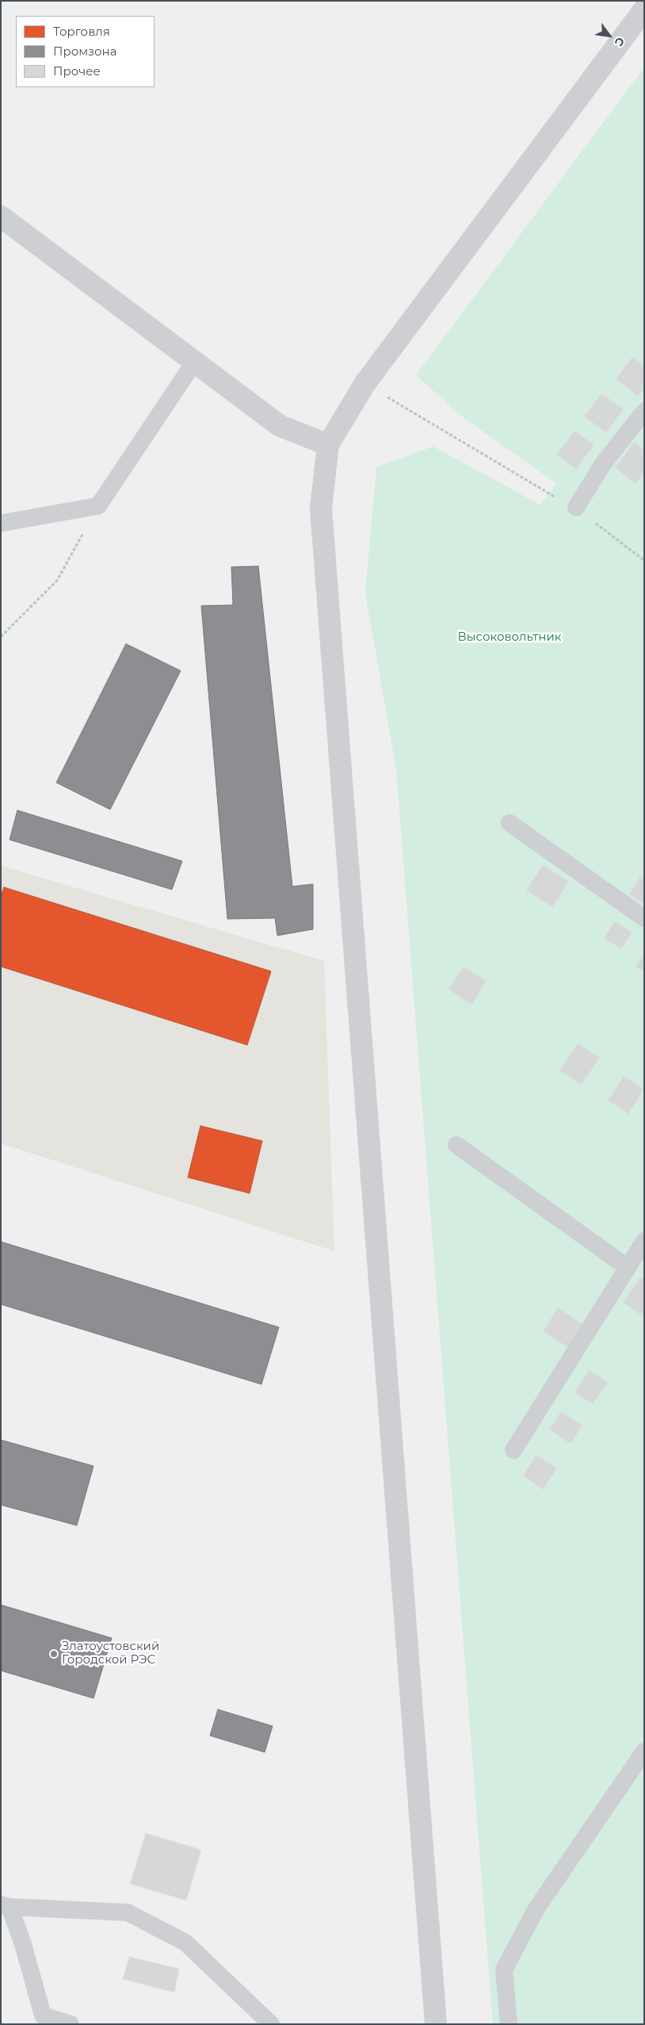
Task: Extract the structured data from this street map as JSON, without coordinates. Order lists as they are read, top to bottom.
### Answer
{
  "parks": ["Высоковольтник"],
  "places": ["Златоустовский Городской РЭС"],
  "legend": ["Торговля", "Промзона", "Прочее"],
  "north": "bottom right"
}
